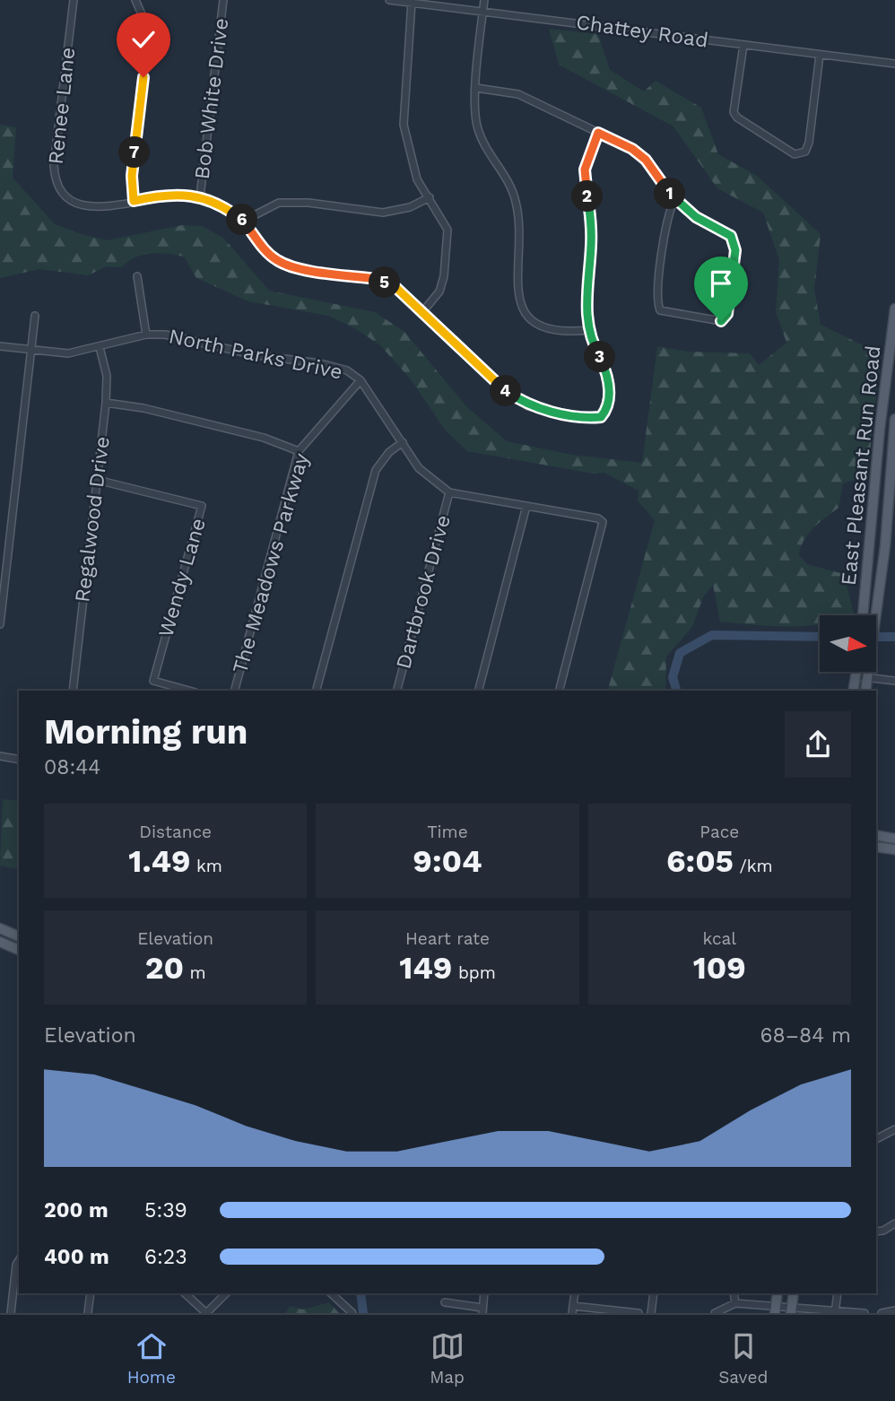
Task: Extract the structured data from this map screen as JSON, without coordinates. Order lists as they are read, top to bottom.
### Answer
{
  "streets": {
    "main road": ["East Pleasant Run Road"],
    "street": [
      "Chattey Road",
      "Bob White Drive",
      "Renee Lane",
      "North Parks Drive",
      "Regalwood Drive",
      "The Meadows Parkway",
      "Wendy Lane",
      "Dartbrook Drive"
    ]
  },
  "crossings": [
    ["Bob White Drive", "Renee Lane"],
    ["North Parks Drive", "Regalwood Drive"],
    ["North Parks Drive", "The Meadows Parkway"],
    ["North Parks Drive", "Dartbrook Drive"],
    ["Regalwood Drive", "Wendy Lane"]
  ],
  "north": "right",
  "page": {
    "pins": [
      "7",
      "1",
      "2",
      "6",
      "5",
      "3",
      "4"
    ],
    "heading": ["Morning run", "08:44"],
    "stats": [
      ["Distance", "1.49 km"],
      ["Time", "9:04"],
      ["Pace", "6:05 /km"],
      ["Elevation", "20 m"],
      ["Heart rate", "149 bpm"],
      ["kcal", "109"]
    ],
    "chart": ["Elevation", "68–84 m"],
    "list": [
      {
        "name": "200 m",
        "note": "5:39"
      },
      {
        "name": "400 m",
        "note": "6:23"
      }
    ],
    "tabs": ["Home", "Map", "Saved"]
  }
}
